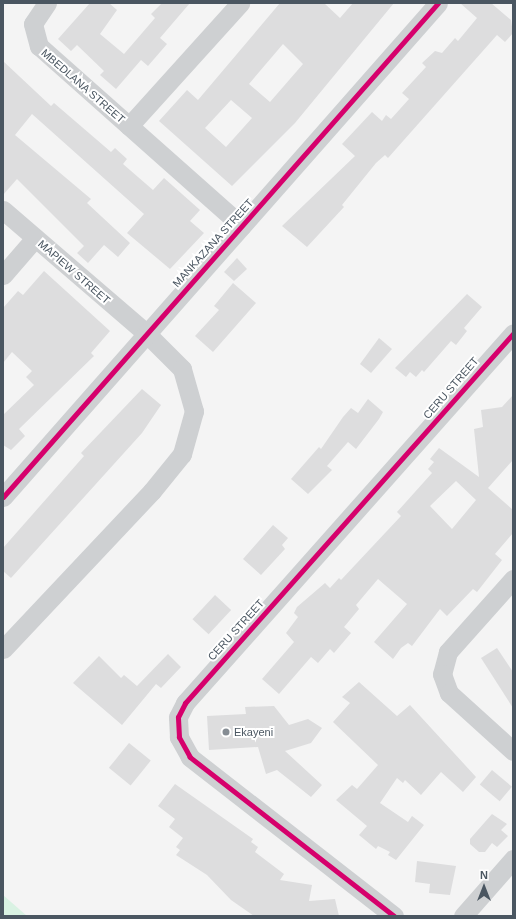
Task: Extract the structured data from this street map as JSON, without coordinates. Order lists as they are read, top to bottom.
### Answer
{
  "streets": {
    "street": [
      "MBEDLANA STREET",
      "MANKAZANA STREET",
      "MAPIEW STREET",
      "CERU STREET"
    ]
  },
  "crossings": [
    ["MBEDLANA STREET", "MANKAZANA STREET"],
    ["MANKAZANA STREET", "MAPIEW STREET"]
  ],
  "places": ["Ekayeni"],
  "north": "top"
}
